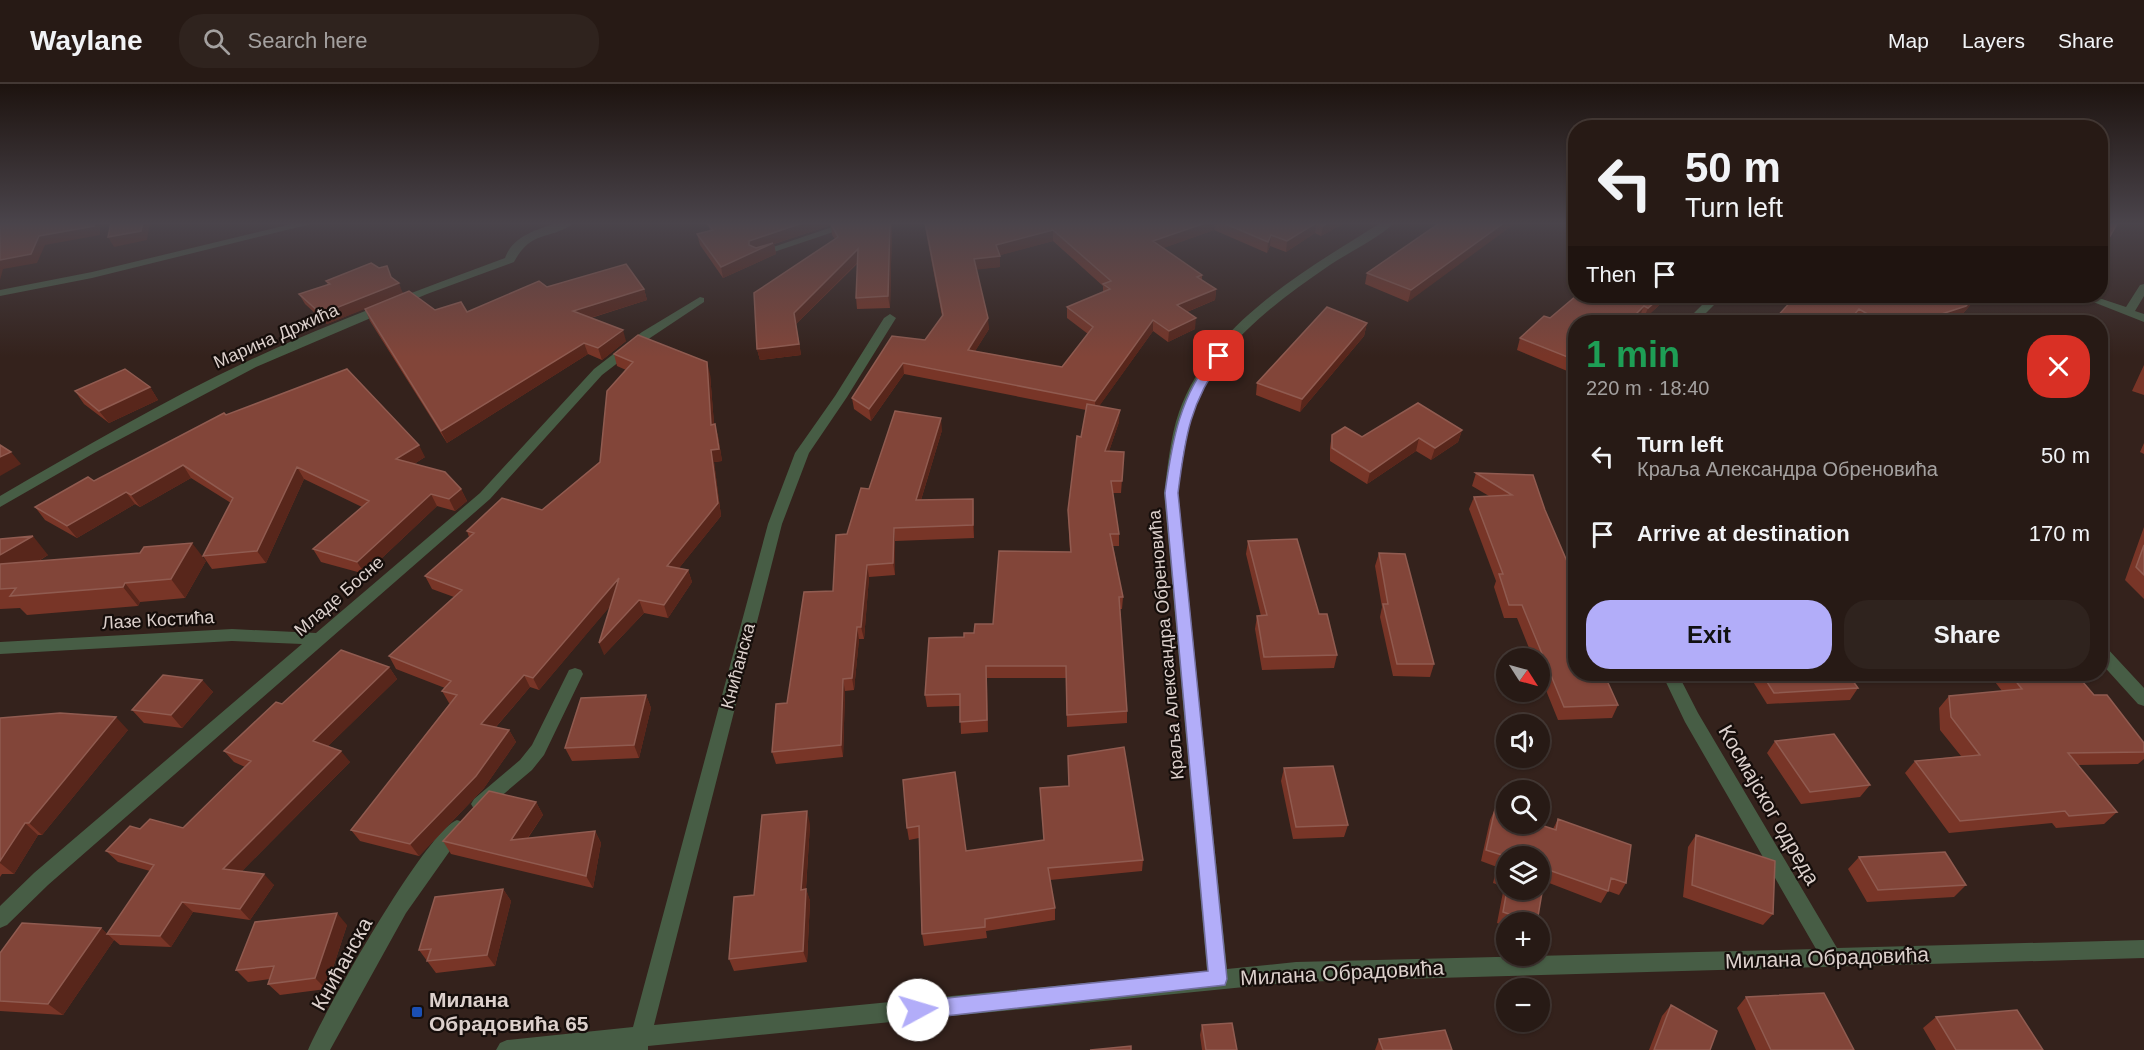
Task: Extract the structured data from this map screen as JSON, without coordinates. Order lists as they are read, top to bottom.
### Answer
{
  "streets": {
    "street": [
      "Марина Држића",
      "Младе Босне",
      "Лазе Костића",
      "Краља Александра Обреновића",
      "Книћанска",
      "Космајског одреда",
      "Милана Обрадовића"
    ]
  },
  "crossings": [
    ["Младе Босне", "Лазе Костића"],
    ["Краља Александра Обреновића", "Милана Обрадовића"],
    ["Книћанска", "Милана Обрадовића"],
    ["Космајског одреда", "Милана Обрадовића"]
  ],
  "places": {
    "transit": ["Милана Обрадовића 65"]
  },
  "north": "bottom right",
  "page": {
    "header": "Waylane",
    "search": "Search here",
    "nav": ["Map", "Layers", "Share"],
    "turn": ["50 m", "Turn left"],
    "then": "Then",
    "heading": ["1 min", "220 m · 18:40"],
    "list": [
      {
        "name": "Turn left",
        "note": "Краља Александра Обреновића",
        "value": "50 m"
      },
      {
        "name": "Arrive at destination",
        "value": "170 m"
      }
    ],
    "buttons": ["Exit", "Share"],
    "map_buttons": ["+", "−"]
  }
}
